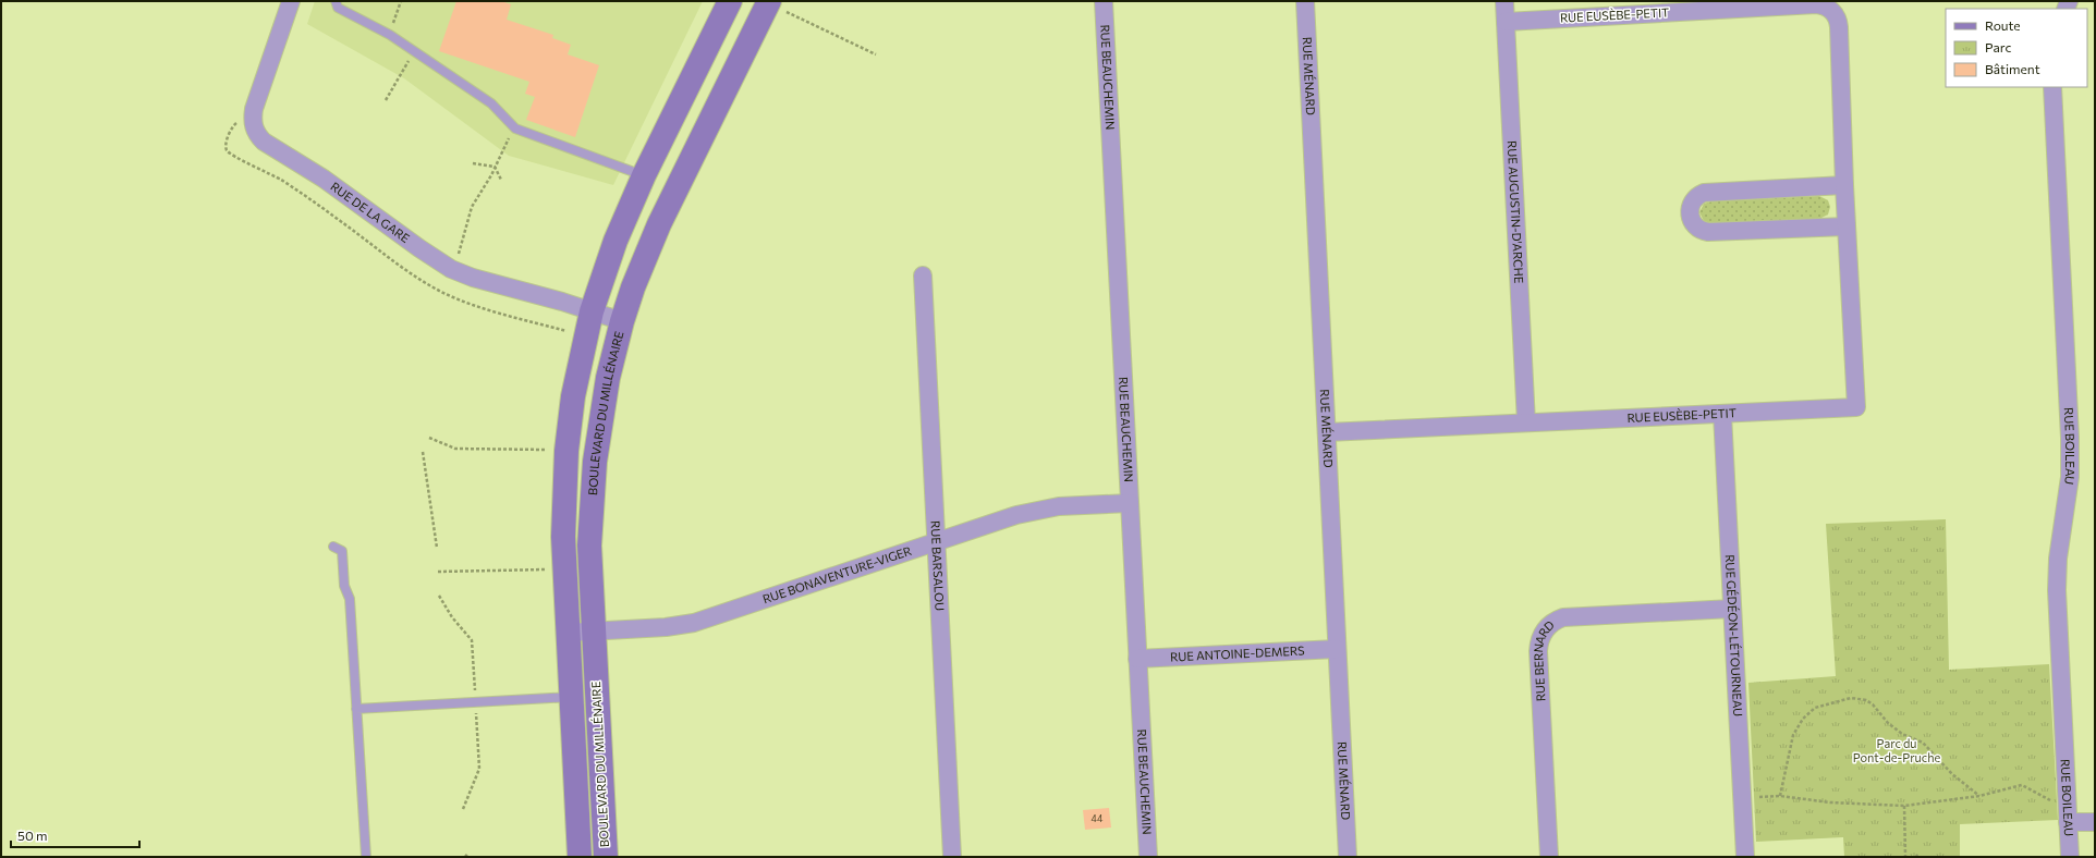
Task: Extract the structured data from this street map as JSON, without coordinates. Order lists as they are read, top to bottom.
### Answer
{
  "streets": {
    "street": [
      "RUE EUSÈBE-PETIT",
      "RUE BEAUCHEMIN",
      "RUE MÉNARD",
      "RUE AUGUSTIN-D'ARCHE",
      "RUE DE LA GARE",
      "BOULEVARD DU MILLÉNAIRE",
      "RUE BOILEAU",
      "RUE BARSALOU",
      "RUE BONAVENTURE-VIGER",
      "RUE GÉDÉON-LÉTOURNEAU",
      "RUE ANTOINE-DEMERS",
      "RUE BERNARD"
    ]
  },
  "crossings": [
    ["RUE EUSÈBE-PETIT", "RUE MÉNARD"],
    ["RUE EUSÈBE-PETIT", "RUE AUGUSTIN-D'ARCHE"],
    ["RUE EUSÈBE-PETIT", "RUE GÉDÉON-LÉTOURNEAU"],
    ["RUE BEAUCHEMIN", "RUE BONAVENTURE-VIGER"],
    ["RUE BEAUCHEMIN", "RUE ANTOINE-DEMERS"],
    ["RUE MÉNARD", "RUE ANTOINE-DEMERS"],
    ["RUE DE LA GARE", "BOULEVARD DU MILLÉNAIRE"],
    ["BOULEVARD DU MILLÉNAIRE", "RUE BONAVENTURE-VIGER"],
    ["RUE BARSALOU", "RUE BONAVENTURE-VIGER"],
    ["RUE GÉDÉON-LÉTOURNEAU", "RUE BERNARD"]
  ],
  "parks": ["Parc du Pont-de-Pruche"],
  "house_numbers": ["44"],
  "legend": ["Route", "Parc", "Bâtiment"],
  "scale_bar": "50 m"
}
